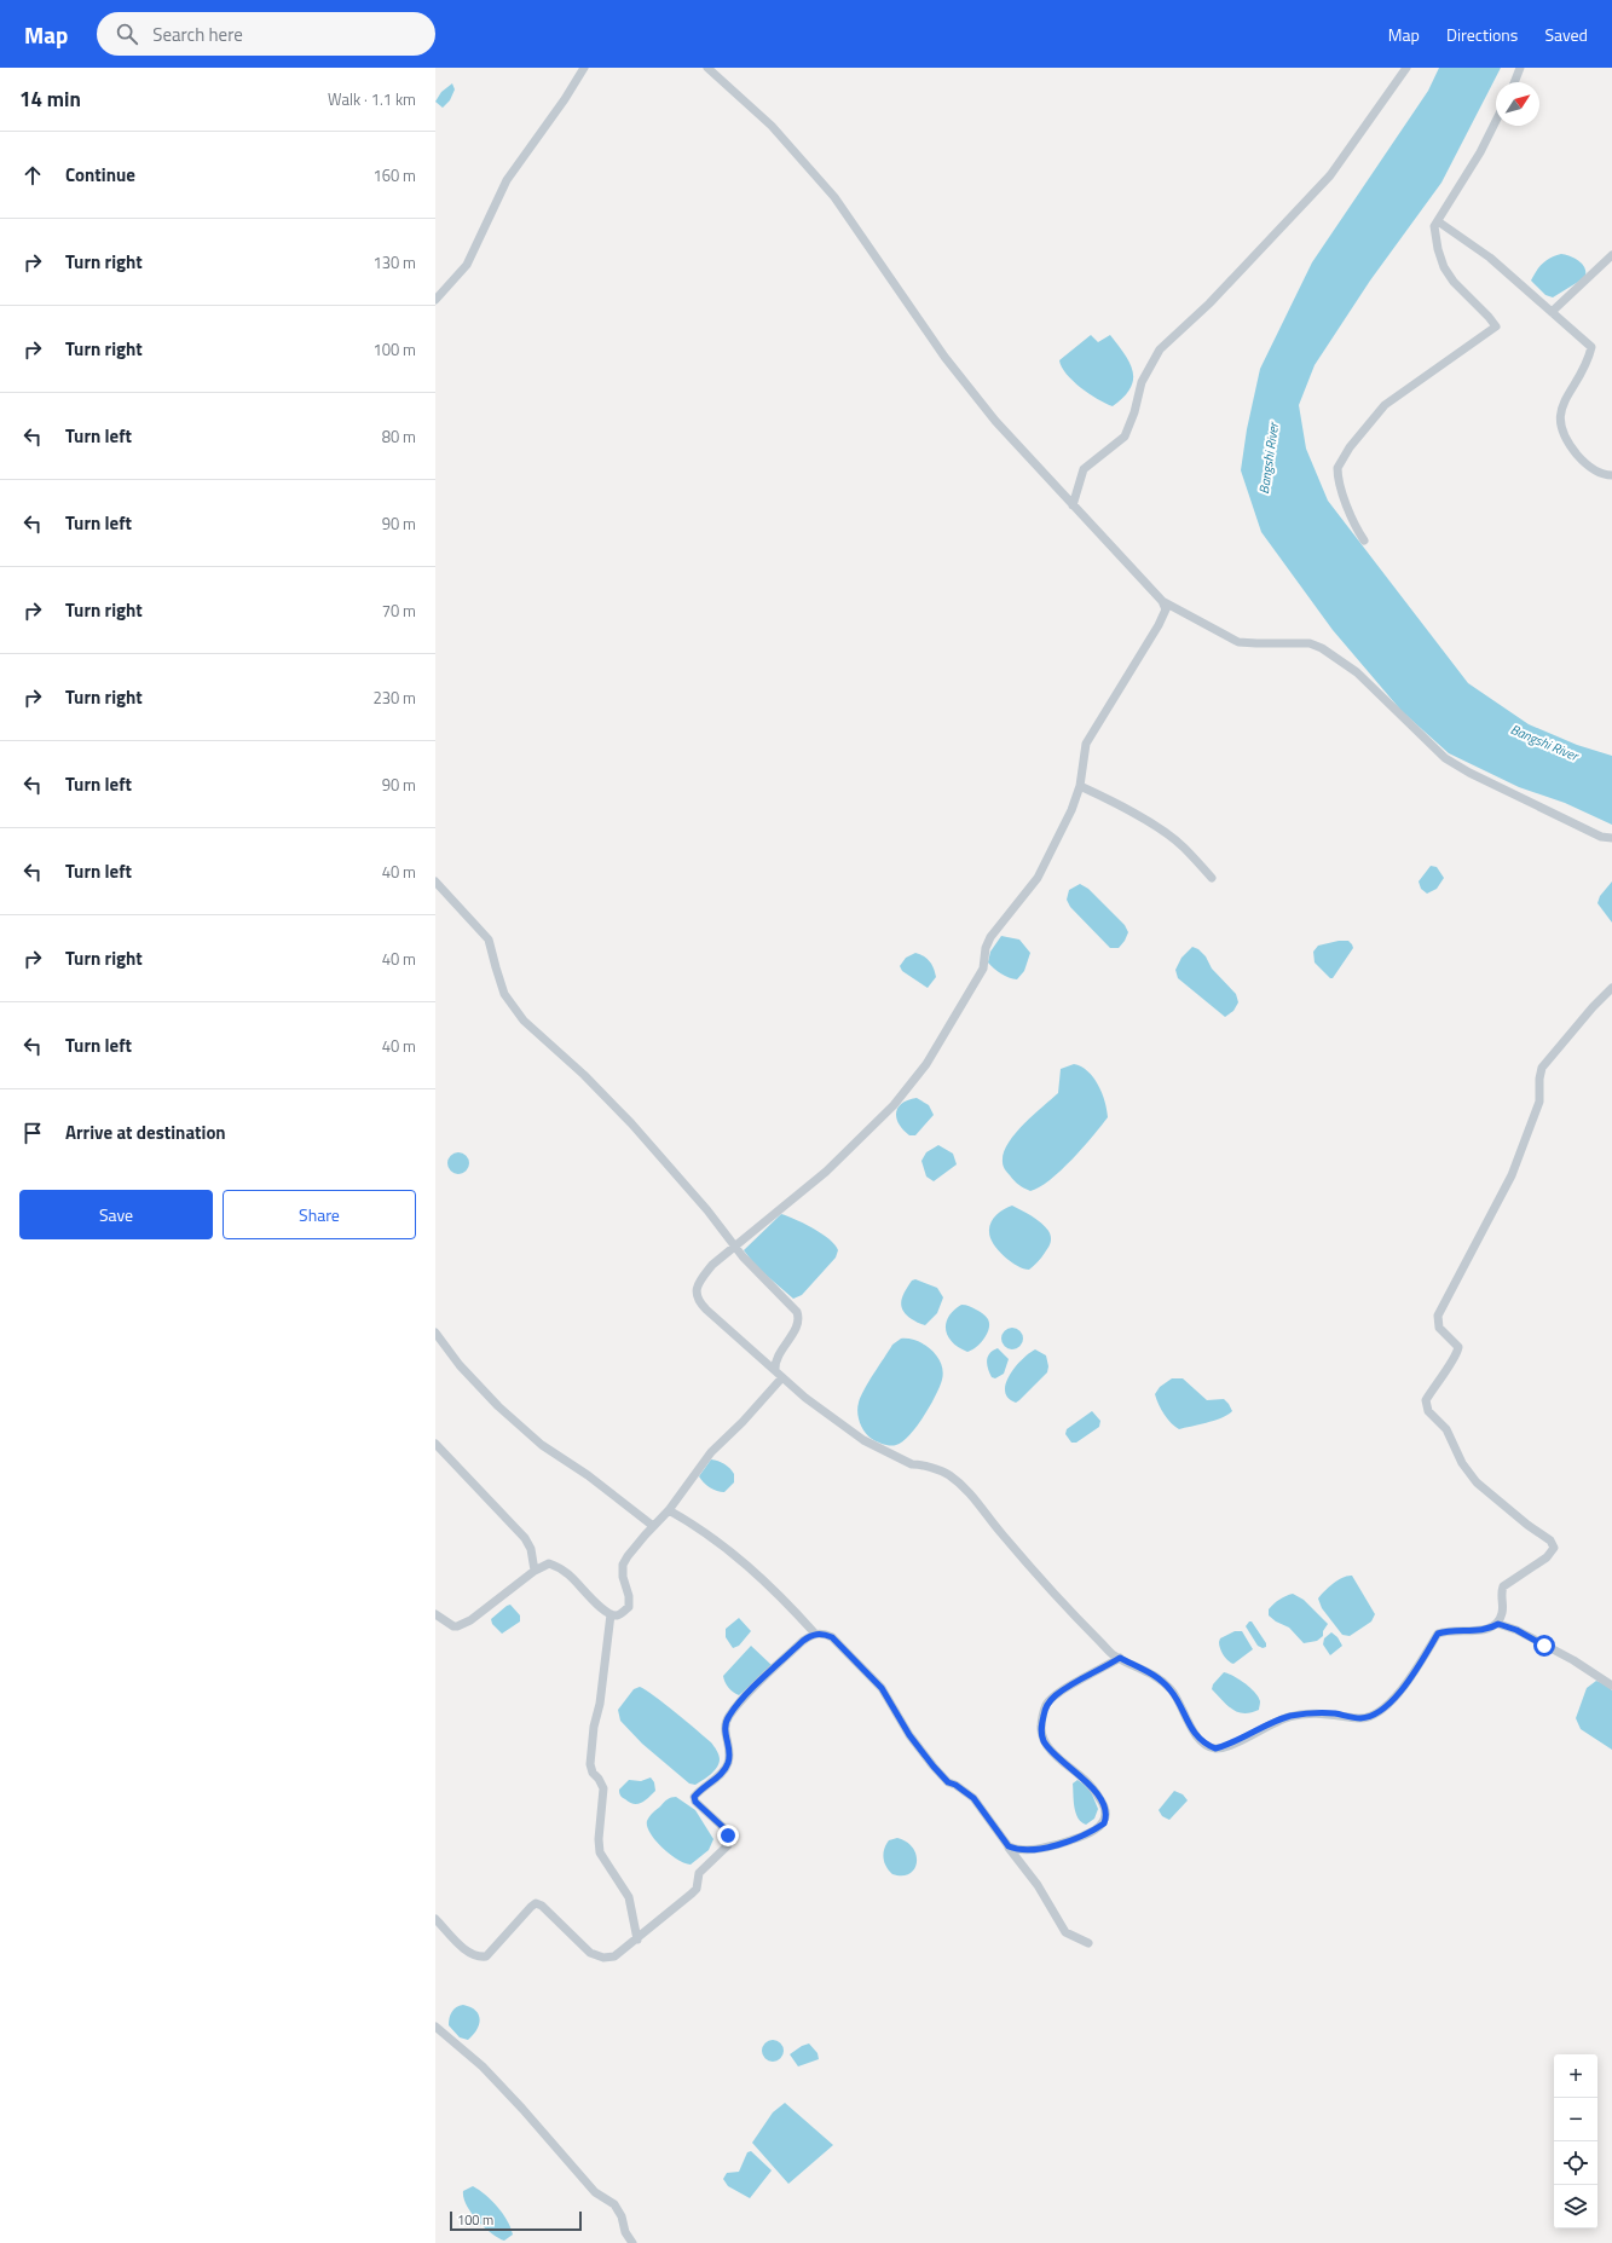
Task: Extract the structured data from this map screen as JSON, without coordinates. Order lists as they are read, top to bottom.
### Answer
{
  "water": ["Bangshi River"],
  "scale_bar": "100 m",
  "north": "top right",
  "page": {
    "header": "Map",
    "search": "Search here",
    "nav": ["Map", "Directions", "Saved"],
    "heading": ["14 min", "Walk · 1.1 km"],
    "list": [
      ["Continue", "160 m"],
      ["Turn right", "130 m"],
      ["Turn right", "100 m"],
      ["Turn left", "80 m"],
      ["Turn left", "90 m"],
      ["Turn right", "70 m"],
      ["Turn right", "230 m"],
      ["Turn left", "90 m"],
      ["Turn left", "40 m"],
      ["Turn right", "40 m"],
      ["Turn left", "40 m"],
      "Arrive at destination"
    ],
    "buttons": ["Save", "Share"],
    "map_buttons": ["+", "−"],
    "scale": "100 m"
  }
}
